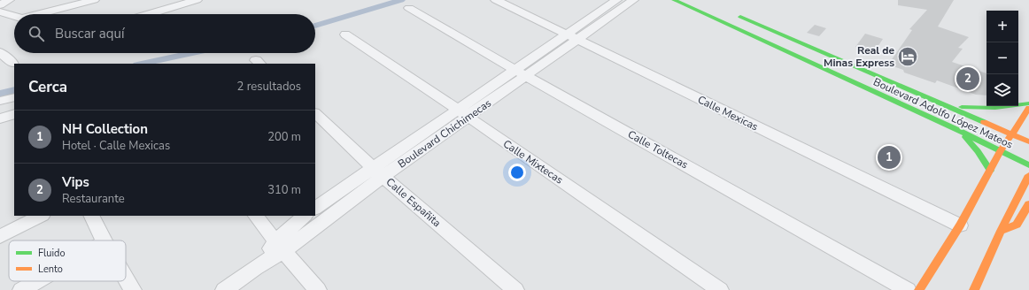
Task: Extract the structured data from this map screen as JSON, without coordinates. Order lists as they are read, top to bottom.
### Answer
{
  "streets": {
    "main road": ["Boulevard Adolfo López Mateos"],
    "street": [
      "Calle Mexicas",
      "Boulevard Chichimecas",
      "Calle Toltecas",
      "Calle Mixtecas",
      "Calle Españita"
    ]
  },
  "crossings": [
    ["Calle Mexicas", "Boulevard Chichimecas"],
    ["Boulevard Chichimecas", "Calle Toltecas"],
    ["Boulevard Chichimecas", "Calle Mixtecas"],
    ["Boulevard Chichimecas", "Calle Españita"]
  ],
  "places": {
    "hotel": ["Real de Minas Express"]
  },
  "legend": ["Fluido", "Lento"],
  "page": {
    "map_buttons": ["+", "−"],
    "search": "Buscar aquí",
    "heading": ["Cerca", "2 resultados"],
    "pins": ["2", "1"],
    "list": [
      {
        "mark": "1",
        "name": "NH Collection",
        "note": "Hotel · Calle Mexicas",
        "value": "200 m"
      },
      {
        "mark": "2",
        "name": "Vips",
        "note": "Restaurante",
        "value": "310 m"
      }
    ]
  }
}
